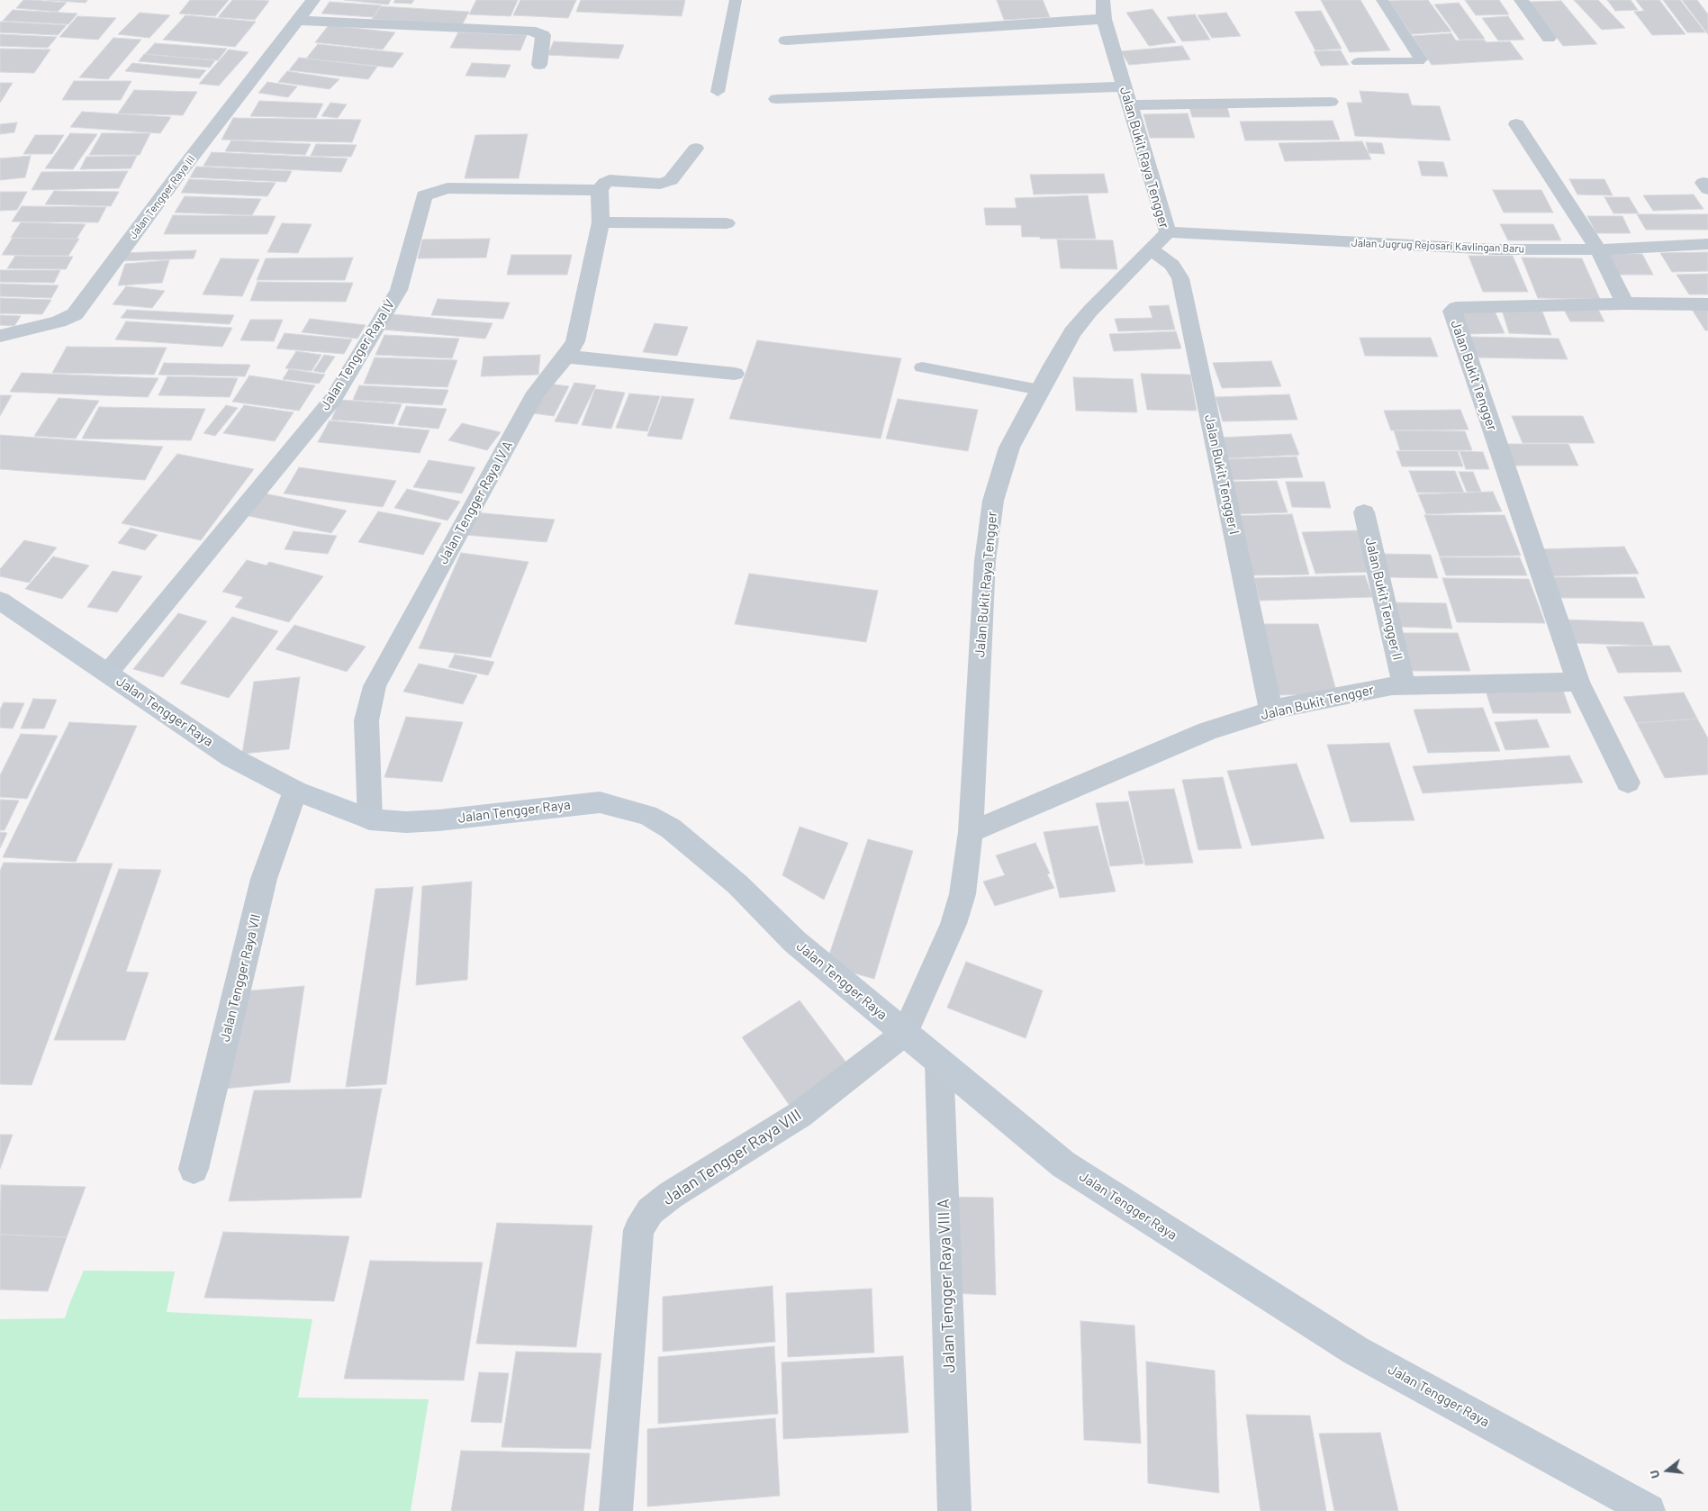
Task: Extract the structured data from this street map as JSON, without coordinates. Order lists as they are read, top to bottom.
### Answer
{
  "streets": {
    "main road": ["Jalan Tengger Raya"],
    "street": [
      "Jalan Bukit Raya Tengger",
      "Jalan Tengger Raya III",
      "Jalan Jugrug Rejosari Kavlingan Baru",
      "Jalan Tengger Raya IV",
      "Jalan Bukit Tengger",
      "Jalan Bukit Tengger I",
      "Jalan Tengger Raya IV A",
      "Jalan Bukit Tengger II",
      "Jalan Tengger Raya VII",
      "Jalan Tengger Raya VIII",
      "Jalan Tengger Raya VIII A"
    ]
  },
  "crossings": [
    ["Jalan Bukit Raya Tengger", "Jalan Jugrug Rejosari Kavlingan Baru"],
    ["Jalan Bukit Raya Tengger", "Jalan Bukit Tengger"],
    ["Jalan Bukit Raya Tengger", "Jalan Bukit Tengger I"],
    ["Jalan Bukit Raya Tengger", "Jalan Tengger Raya"],
    ["Jalan Bukit Raya Tengger", "Jalan Tengger Raya VIII"],
    ["Jalan Tengger Raya IV", "Jalan Tengger Raya IV A"],
    ["Jalan Tengger Raya IV", "Jalan Tengger Raya"],
    ["Jalan Bukit Tengger", "Jalan Bukit Tengger I"],
    ["Jalan Bukit Tengger", "Jalan Bukit Tengger II"],
    ["Jalan Tengger Raya IV A", "Jalan Tengger Raya"],
    ["Jalan Tengger Raya", "Jalan Tengger Raya VII"],
    ["Jalan Tengger Raya", "Jalan Tengger Raya VIII"],
    ["Jalan Tengger Raya", "Jalan Tengger Raya VIII A"]
  ],
  "north": "left"
}
